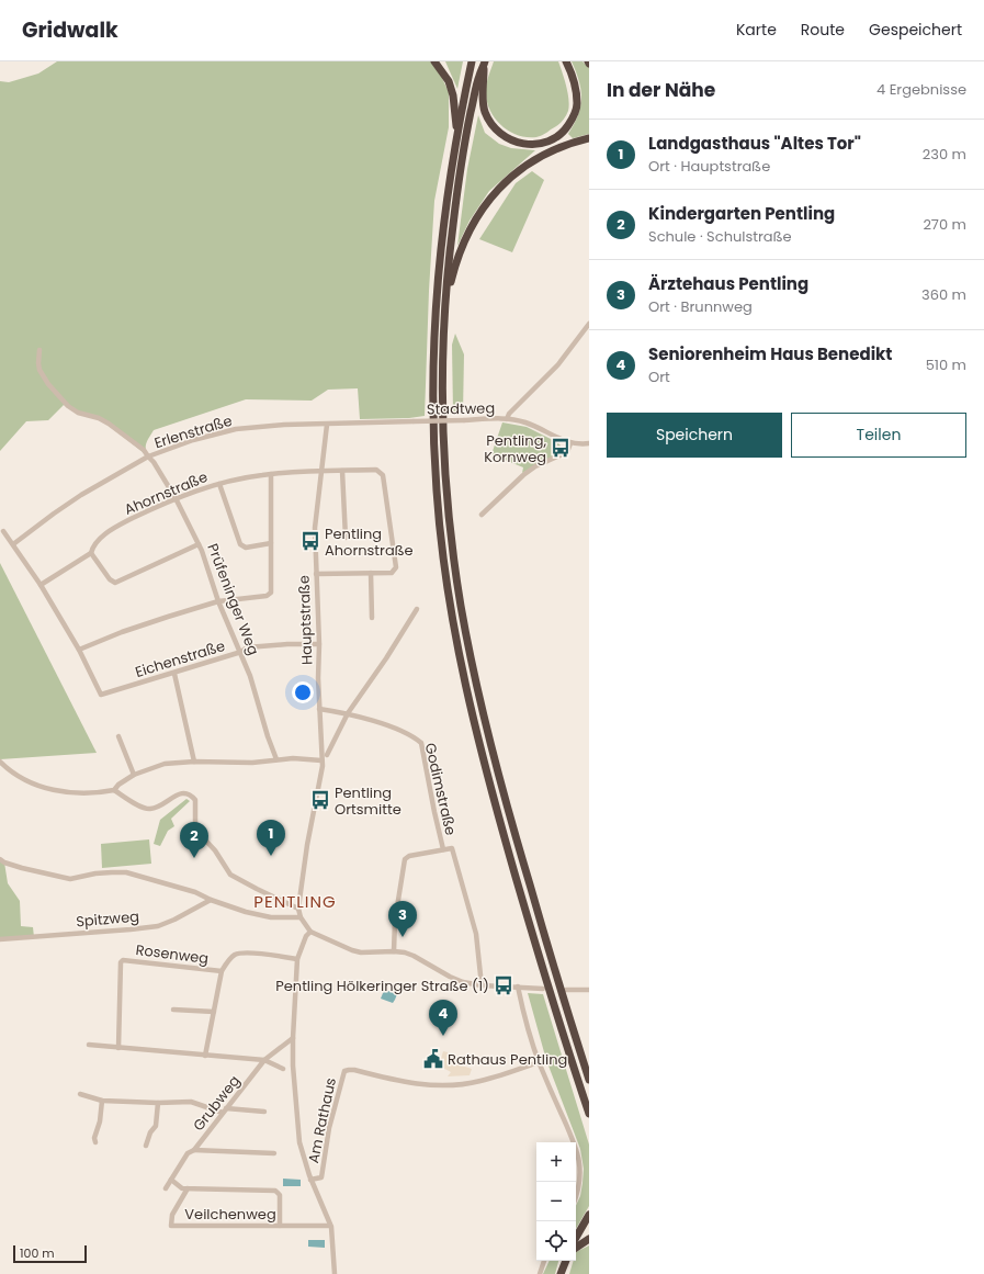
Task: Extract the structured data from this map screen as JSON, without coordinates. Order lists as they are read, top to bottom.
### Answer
{
  "streets": {
    "street": [
      "Stadtweg",
      "Erlenstraße",
      "Ahornstraße",
      "Prüfeninger Weg",
      "Hauptstraße",
      "Eichenstraße",
      "Godimstraße",
      "Spitzweg",
      "Rosenweg",
      "Grubweg",
      "Am Rathaus",
      "Veilchenweg"
    ]
  },
  "crossings": [
    ["Stadtweg", "Erlenstraße"],
    ["Stadtweg", "Hauptstraße"],
    ["Erlenstraße", "Prüfeninger Weg"],
    ["Erlenstraße", "Hauptstraße"],
    ["Ahornstraße", "Prüfeninger Weg"],
    ["Ahornstraße", "Hauptstraße"],
    ["Prüfeninger Weg", "Eichenstraße"],
    ["Hauptstraße", "Eichenstraße"],
    ["Hauptstraße", "Godimstraße"]
  ],
  "districts": ["PENTLING"],
  "places": {
    "bus stop": [
      "Pentling, Kornweg",
      "Pentling Ahornstraße",
      "Pentling Ortsmitte",
      "Pentling Hölkeringer Straße (1)"
    ],
    "public building": ["Rathaus Pentling"]
  },
  "scale_bar": "100 m",
  "page": {
    "header": "Gridwalk",
    "nav": ["Karte", "Route", "Gespeichert"],
    "heading": ["In der Nähe", "4 Ergebnisse"],
    "list": [
      {
        "mark": "1",
        "name": "Landgasthaus \"Altes Tor\"",
        "note": "Ort · Hauptstraße",
        "value": "230 m"
      },
      {
        "mark": "2",
        "name": "Kindergarten Pentling",
        "note": "Schule · Schulstraße",
        "value": "270 m"
      },
      {
        "mark": "3",
        "name": "Ärztehaus Pentling",
        "note": "Ort · Brunnweg",
        "value": "360 m"
      },
      {
        "mark": "4",
        "name": "Seniorenheim Haus Benedikt",
        "note": "Ort",
        "value": "510 m"
      }
    ],
    "buttons": ["Speichern", "Teilen"],
    "pins": [
      "1",
      "2",
      "3",
      "4"
    ],
    "map_buttons": ["+", "−"],
    "scale": "100 m"
  }
}
